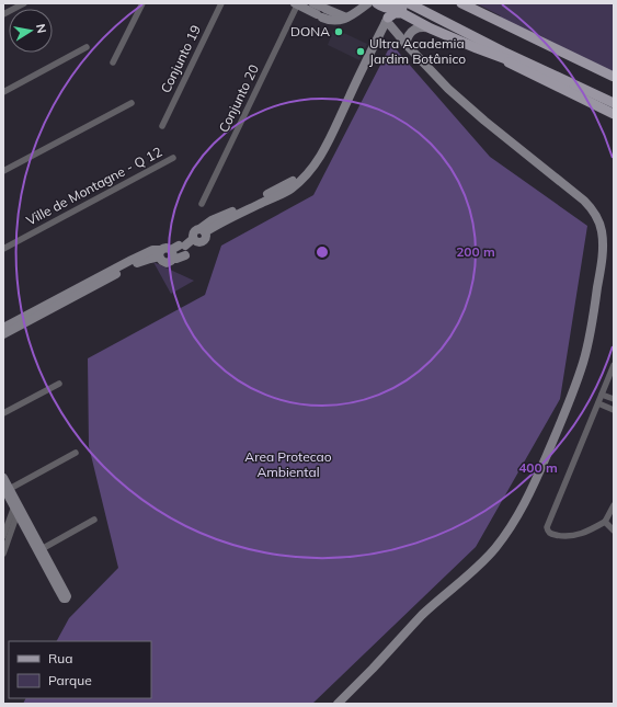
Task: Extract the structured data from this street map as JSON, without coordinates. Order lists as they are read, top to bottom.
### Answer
{
  "streets": {
    "street": ["Conjunto 19", "Conjunto 20", "Ville de Montagne - Q 12"]
  },
  "parks": ["Area Protecao Ambiental"],
  "places": ["DONA", "Ultra Academia Jardim Botânico"],
  "legend": ["Rua", "Parque"],
  "north": "right",
  "rings": ["200 m", "400 m"]
}
